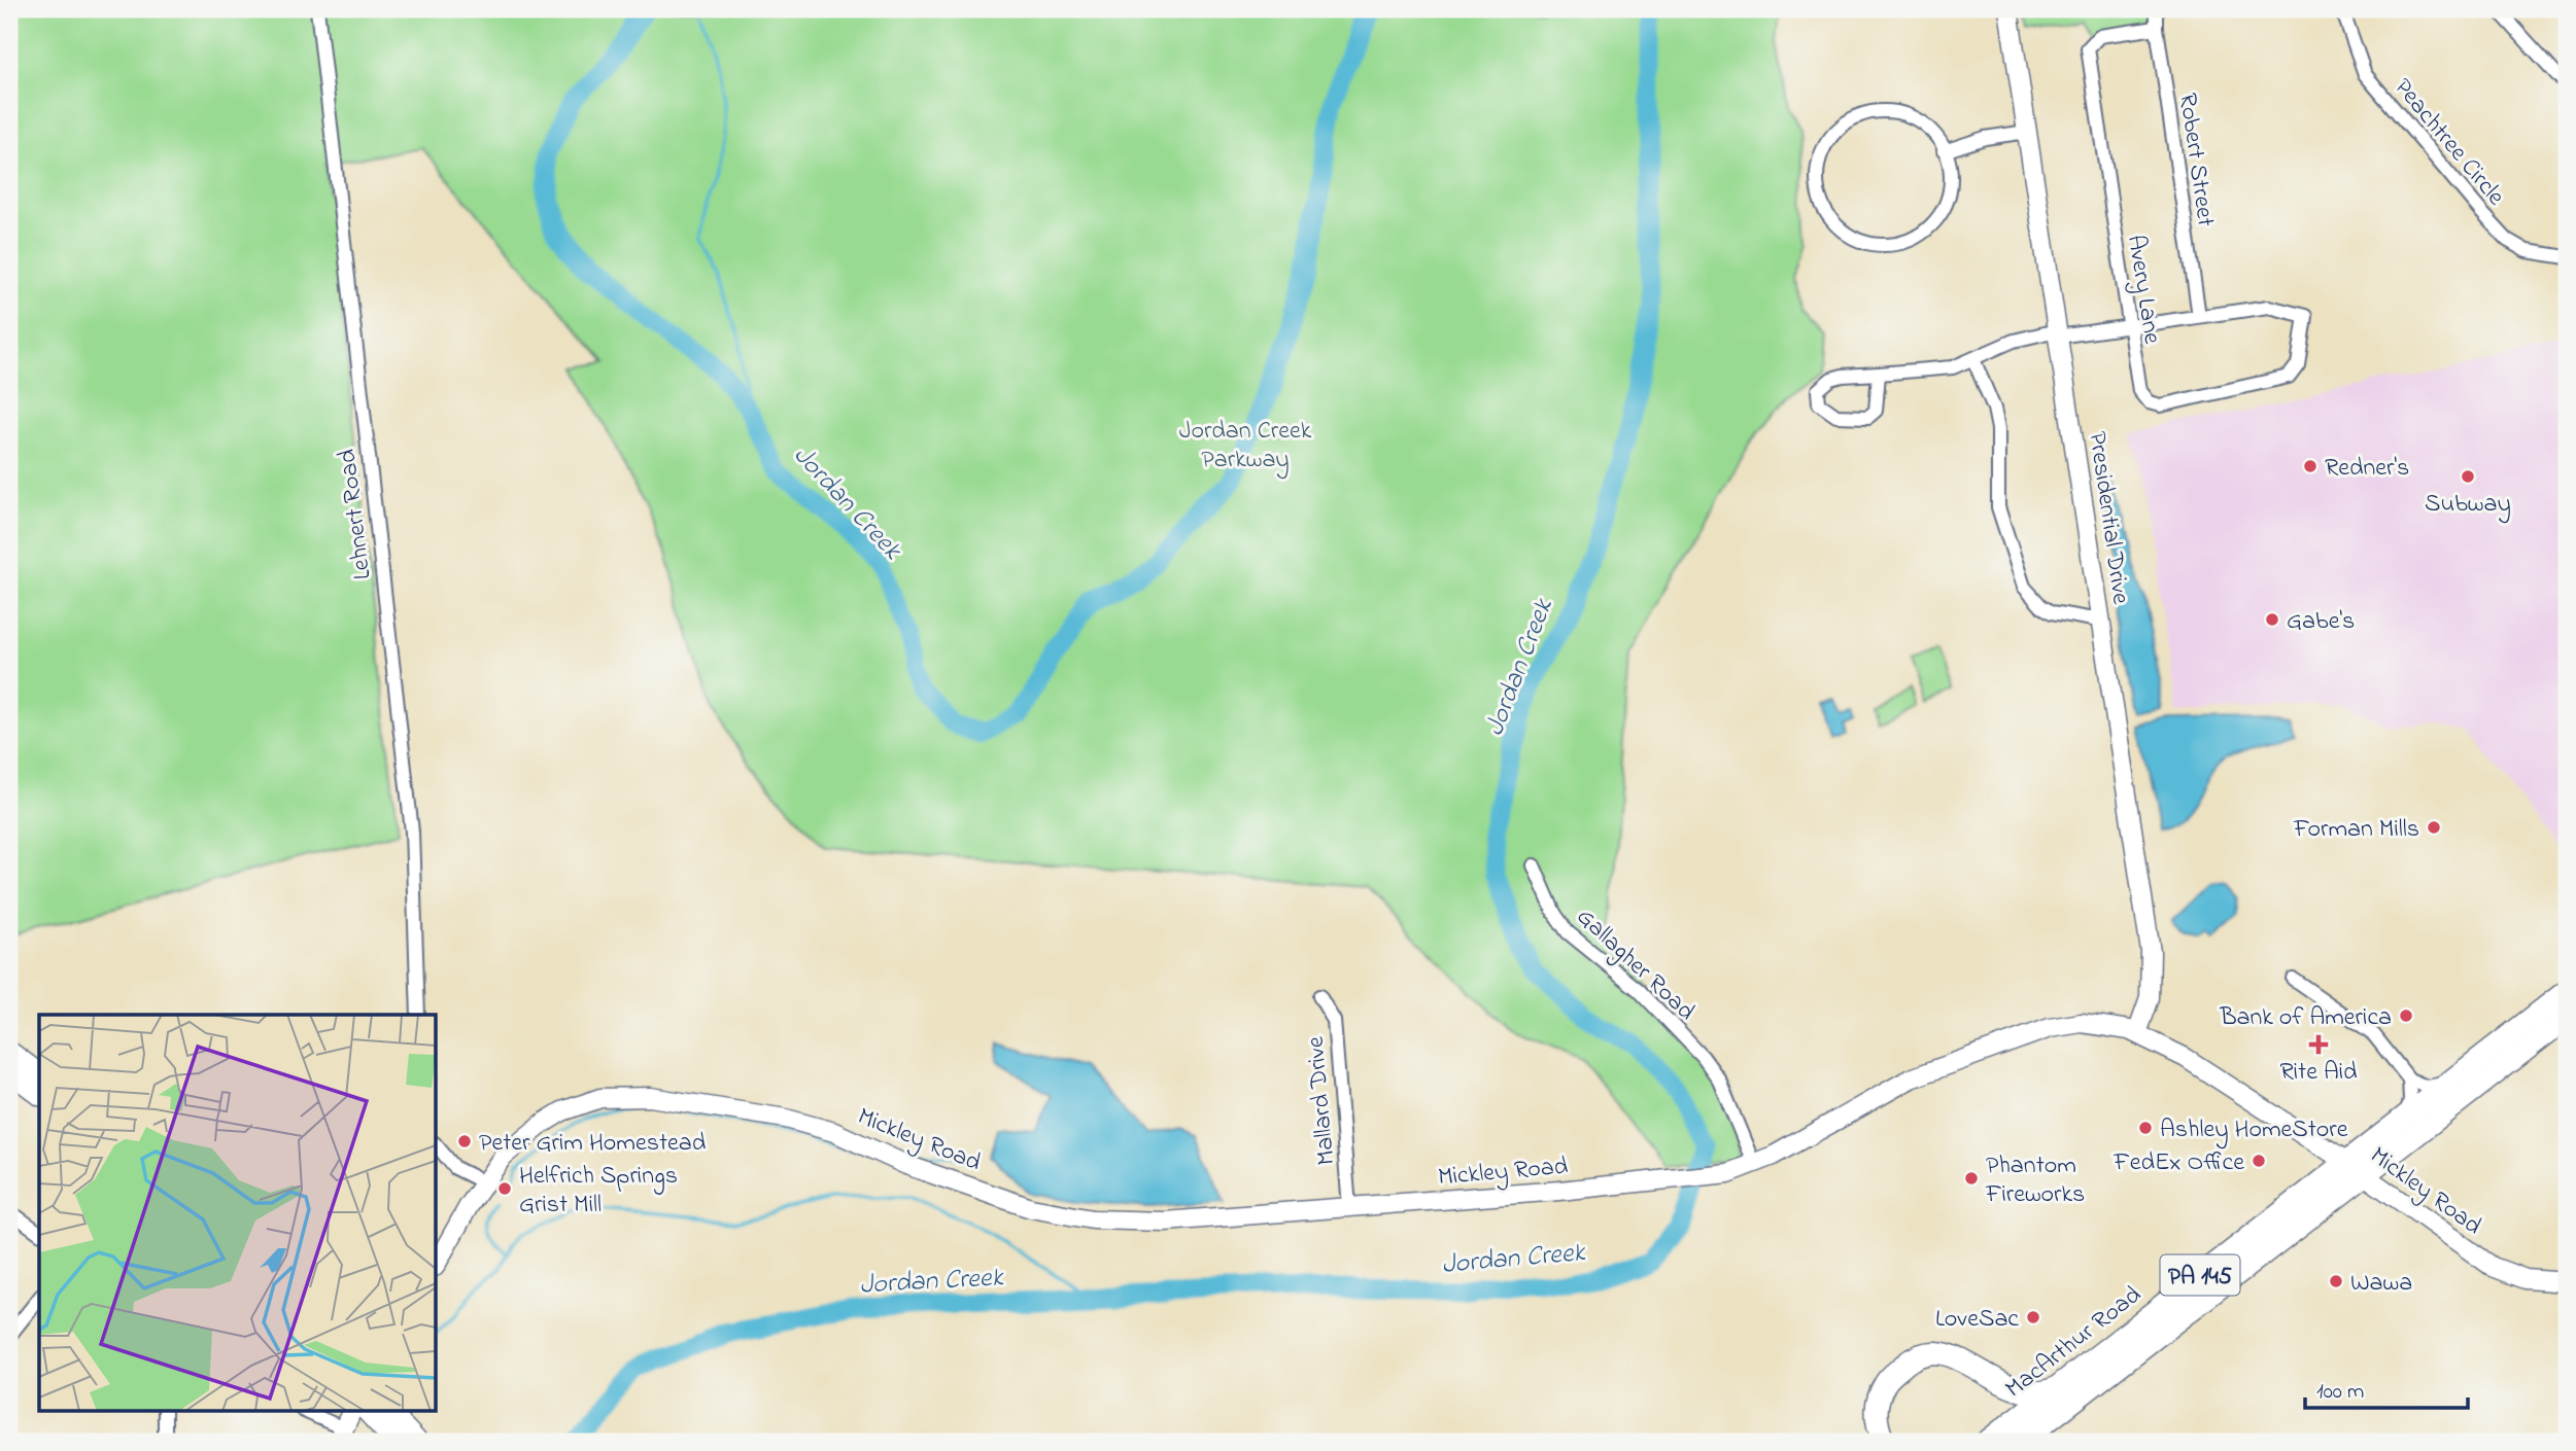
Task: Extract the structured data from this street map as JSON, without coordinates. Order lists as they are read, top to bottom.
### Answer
{
  "streets": {
    "highway": ["PA 145", "MacArthur Road"],
    "street": [
      "Peachtree Circle",
      "Robert Street",
      "Avery Lane",
      "Lehnert Road",
      "Presidential Drive",
      "Gallagher Road",
      "Mallard Drive",
      "Mickley Road"
    ]
  },
  "crossings": [
    ["Robert Street", "Avery Lane"],
    ["Presidential Drive", "Mickley Road"],
    ["Gallagher Road", "Mickley Road"],
    ["Mallard Drive", "Mickley Road"],
    ["Mickley Road", "MacArthur Road"]
  ],
  "water": ["Jordan Creek"],
  "parks": ["Jordan Creek Parkway"],
  "places": {
    "other": [
      "Redner's",
      "Subway",
      "Gabe's",
      "Forman Mills",
      "Bank of America",
      "Ashley HomeStore",
      "Peter Grim Homestead",
      "FedEx Office",
      "Phantom Fireworks",
      "Helfrich Springs Grist Mill",
      "Wawa",
      "LoveSac"
    ],
    "health": ["Rite Aid"]
  },
  "scale_bar": "100 m"
}
